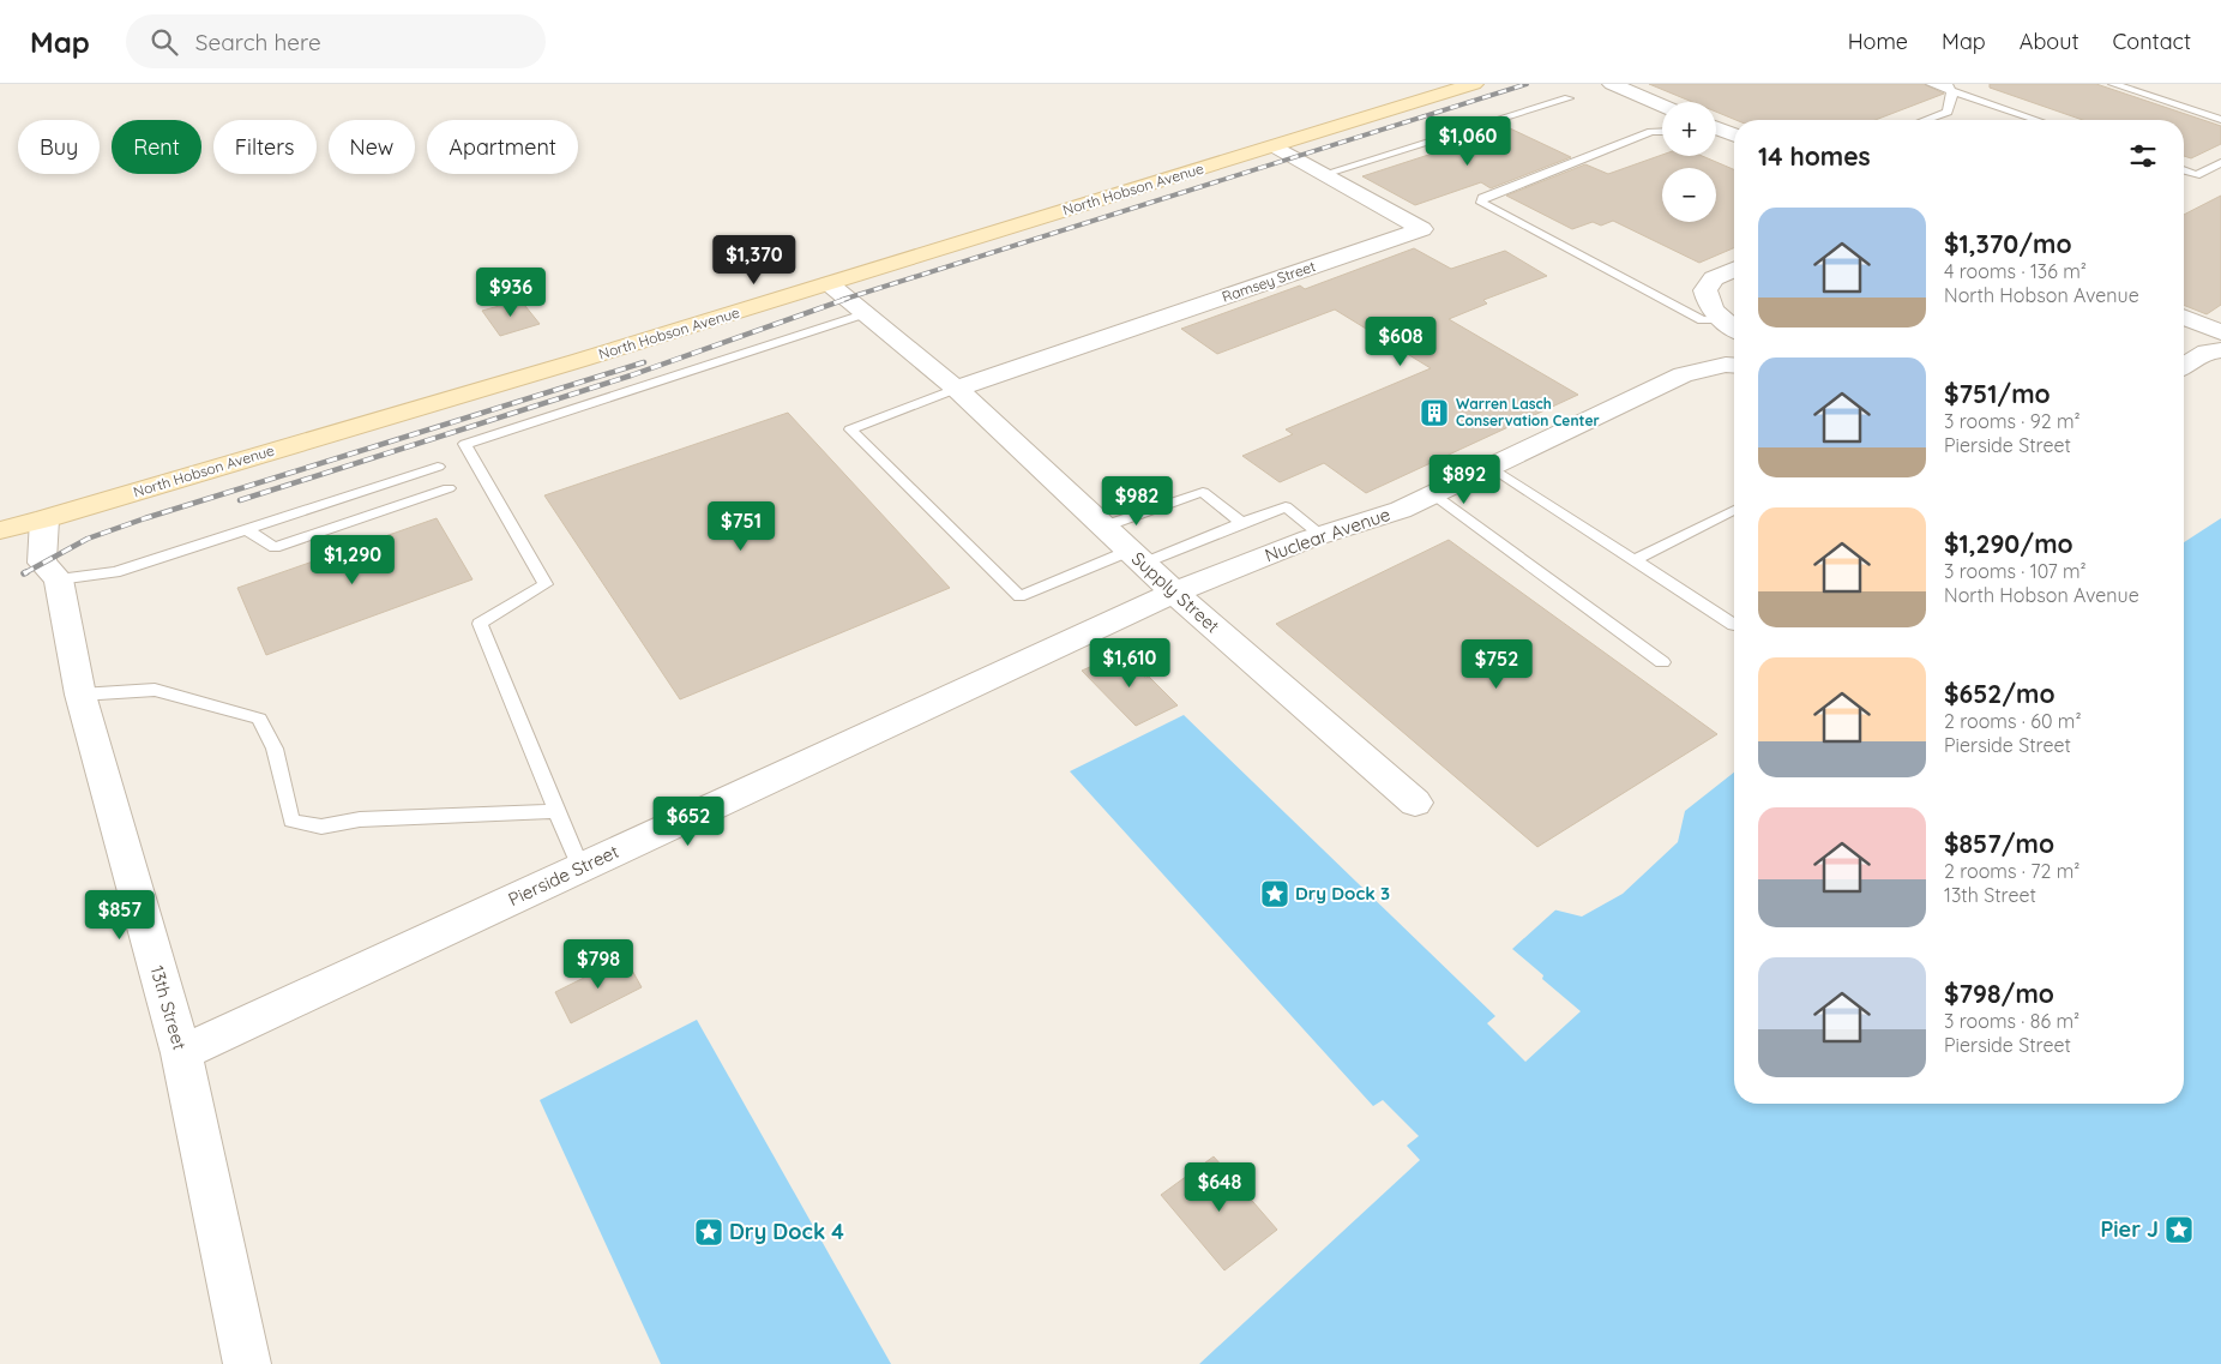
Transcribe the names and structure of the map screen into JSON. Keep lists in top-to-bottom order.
{
  "streets": {
    "street": [
      "North Hobson Avenue",
      "Ramsey Street",
      "Nuclear Avenue",
      "Supply Street",
      "Pierside Street",
      "13th Street"
    ]
  },
  "crossings": [
    ["North Hobson Avenue", "Ramsey Street"],
    ["North Hobson Avenue", "Supply Street"],
    ["North Hobson Avenue", "13th Street"],
    ["Ramsey Street", "Supply Street"],
    ["Nuclear Avenue", "Supply Street"],
    ["Nuclear Avenue", "Pierside Street"],
    ["Supply Street", "Pierside Street"],
    ["Pierside Street", "13th Street"]
  ],
  "places": {
    "building": ["Warren Lasch Conservation Center"],
    "place": ["Dry Dock 3", "Pier J", "Dry Dock 4"]
  },
  "page": {
    "header": "Map",
    "search": "Search here",
    "nav": [
      "Home",
      "Map",
      "About",
      "Contact"
    ],
    "map_buttons": ["+", "−"],
    "price": [
      "$1,060",
      "$1,370",
      "$936",
      "$608",
      "$892",
      "$982",
      "$751",
      "$1,290",
      "$1,610",
      "$752",
      "$652",
      "$857",
      "$798",
      "$648"
    ],
    "chip": [
      "Buy",
      "Rent",
      "Filters",
      "New",
      "Apartment"
    ],
    "heading": "14 homes",
    "list": [
      {
        "name": "$1,370/mo",
        "note": "4 rooms · 136 m² · North Hobson Avenue"
      },
      {
        "name": "$751/mo",
        "note": "3 rooms · 92 m² · Pierside Street"
      },
      {
        "name": "$1,290/mo",
        "note": "3 rooms · 107 m² · North Hobson Avenue"
      },
      {
        "name": "$652/mo",
        "note": "2 rooms · 60 m² · Pierside Street"
      },
      {
        "name": "$857/mo",
        "note": "2 rooms · 72 m² · 13th Street"
      },
      {
        "name": "$798/mo",
        "note": "3 rooms · 86 m² · Pierside Street"
      }
    ]
  }
}
